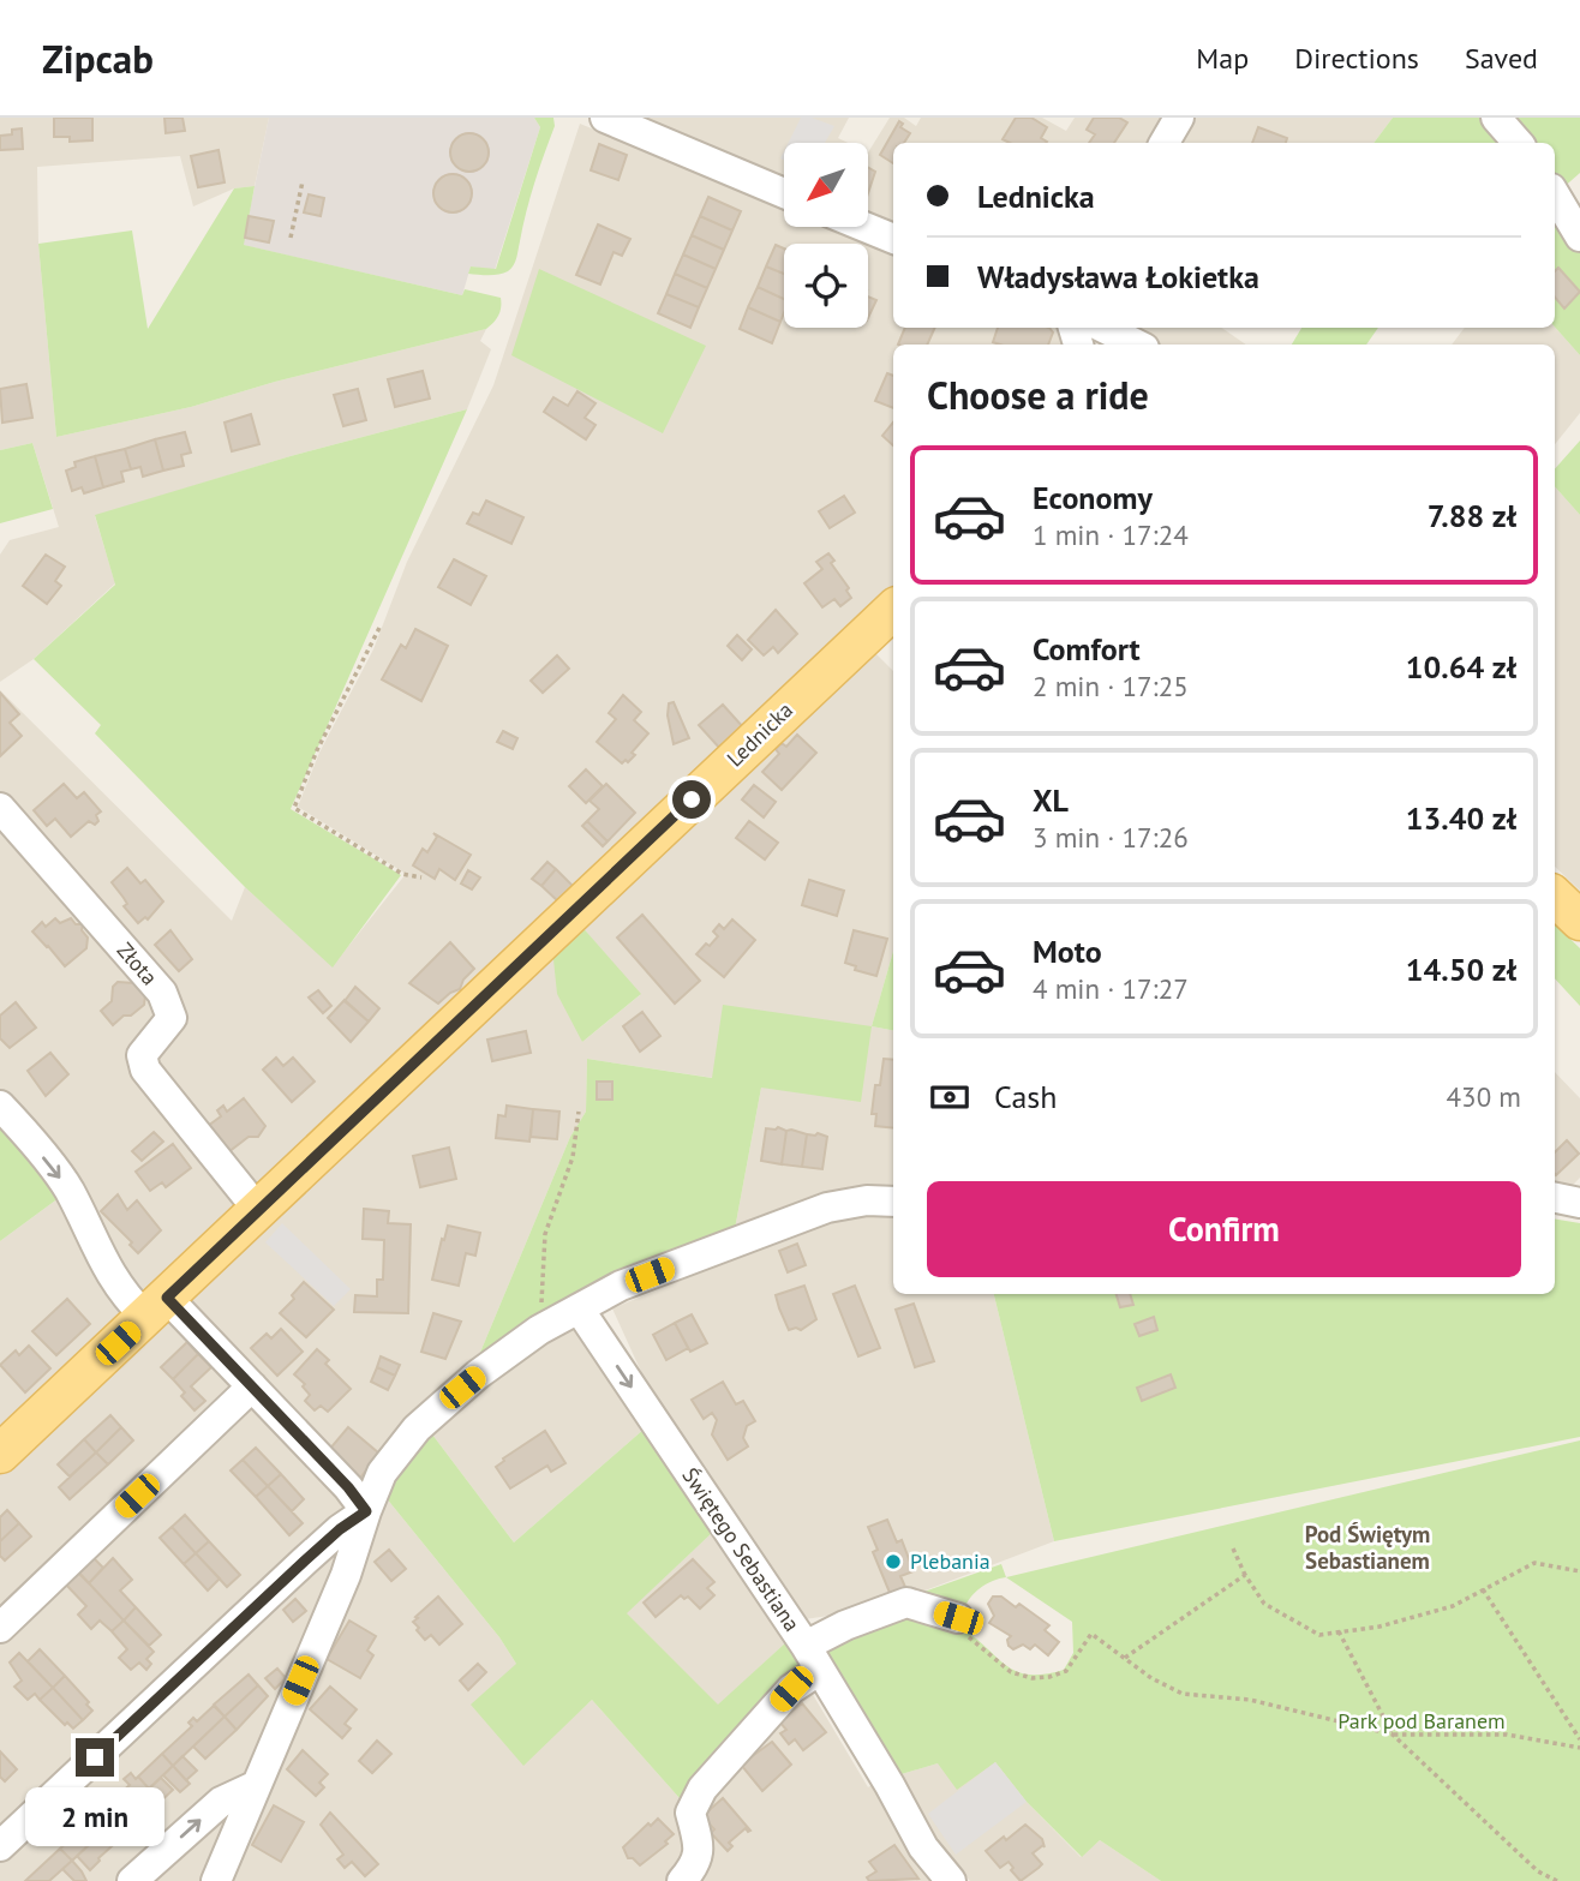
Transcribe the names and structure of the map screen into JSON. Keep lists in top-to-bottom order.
{
  "streets": {
    "main road": ["Lednicka"],
    "street": ["Złota", "Świętego Sebastiana"]
  },
  "crossings": [
    ["Lednicka", "Złota"]
  ],
  "one_way": ["Świętego Sebastiana"],
  "districts": ["Pod Świętym Sebastianem"],
  "parks": ["Park pod Baranem"],
  "places": ["Plebania"],
  "north": "bottom left",
  "page": {
    "header": "Zipcab",
    "nav": ["Map", "Directions", "Saved"],
    "banner": ["Lednicka", "Władysława Łokietka"],
    "heading": "Choose a ride",
    "list": [
      {
        "name": "Economy",
        "note": "1 min · 17:24",
        "value": "7.88 zł"
      },
      {
        "name": "Comfort",
        "note": "2 min · 17:25",
        "value": "10.64 zł"
      },
      {
        "name": "XL",
        "note": "3 min · 17:26",
        "value": "13.40 zł"
      },
      {
        "name": "Moto",
        "note": "4 min · 17:27",
        "value": "14.50 zł"
      }
    ],
    "pay": ["Cash", "430 m"],
    "buttons": "Confirm",
    "bubble": "2 min"
  }
}
